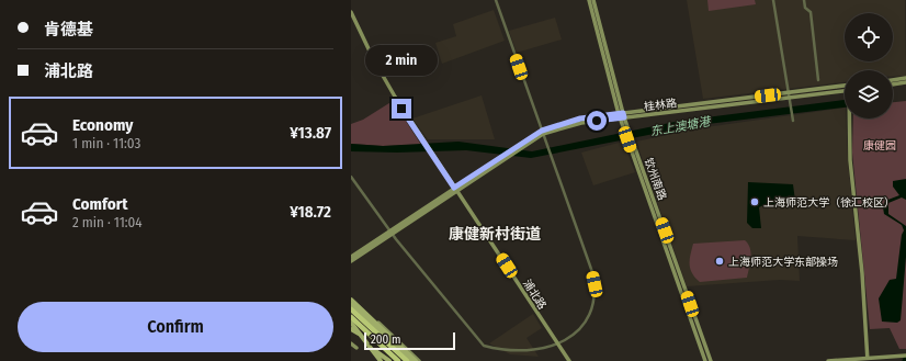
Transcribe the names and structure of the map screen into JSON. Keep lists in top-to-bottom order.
{
  "streets": {
    "street": ["桂林路", "钦州南路", "浦北路"]
  },
  "crossings": [
    ["桂林路", "钦州南路"],
    ["桂林路", "浦北路"]
  ],
  "districts": ["康健新村街道"],
  "water": ["东上澳塘港"],
  "parks": ["康健园"],
  "places": ["上海师范大学（徐汇校区）", "上海师范大学东部操场"],
  "scale_bar": "200 m",
  "page": {
    "banner": ["肯德基", "浦北路"],
    "bubble": "2 min",
    "list": [
      {
        "name": "Economy",
        "note": "1 min · 11:03",
        "value": "¥13.87"
      },
      {
        "name": "Comfort",
        "note": "2 min · 11:04",
        "value": "¥18.72"
      }
    ],
    "buttons": "Confirm",
    "scale": "200 m"
  }
}
